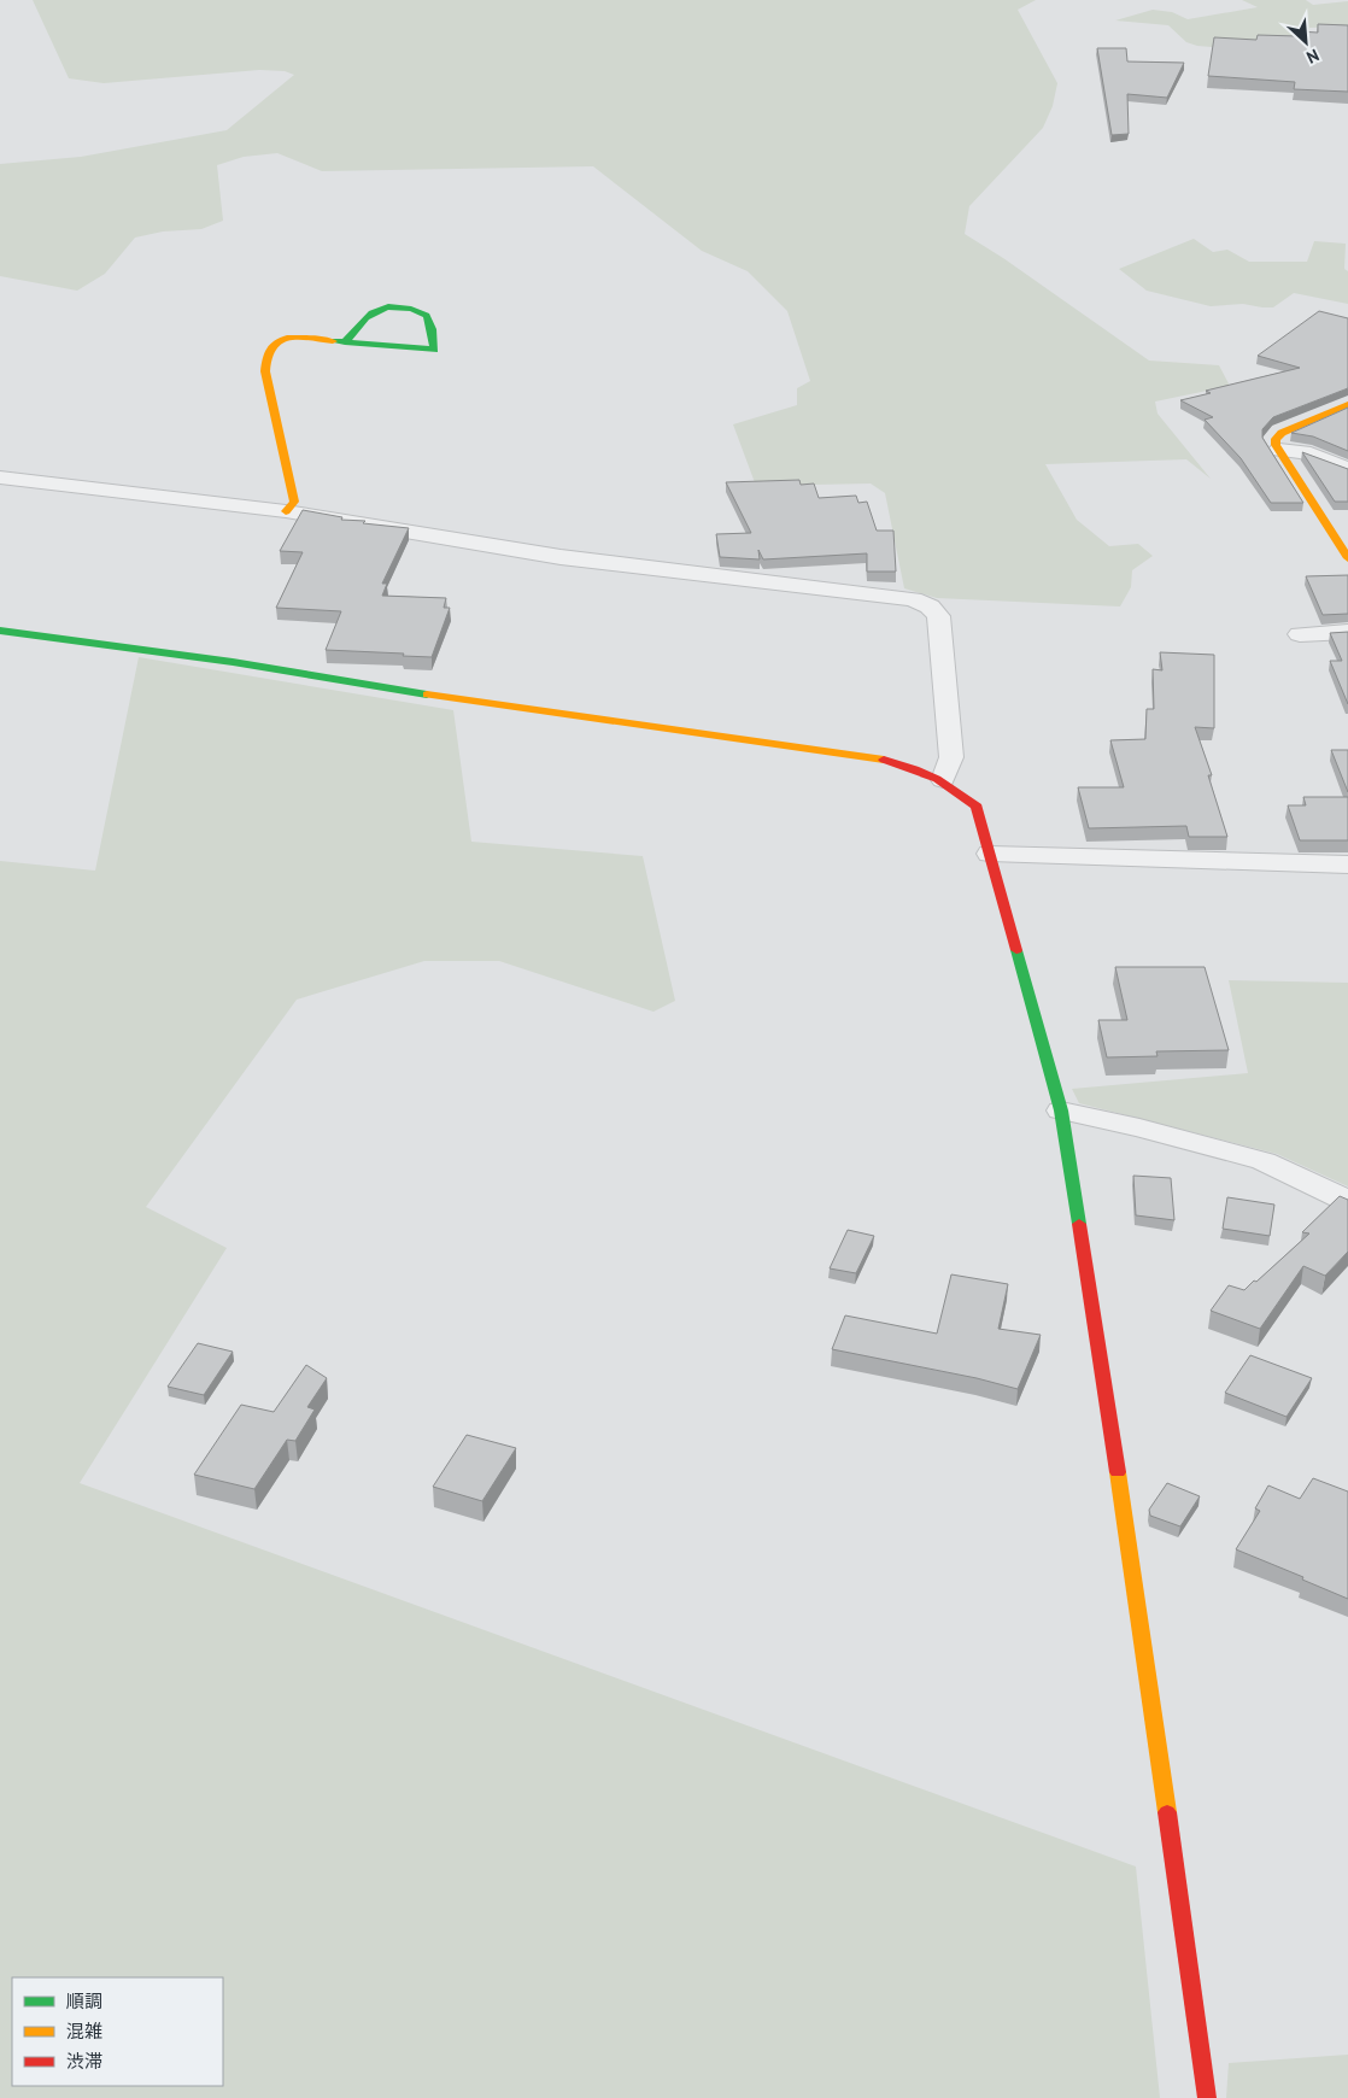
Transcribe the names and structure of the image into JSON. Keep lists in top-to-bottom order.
{
  "legend": ["順調", "混雑", "渋滞"],
  "north": "bottom right"
}
